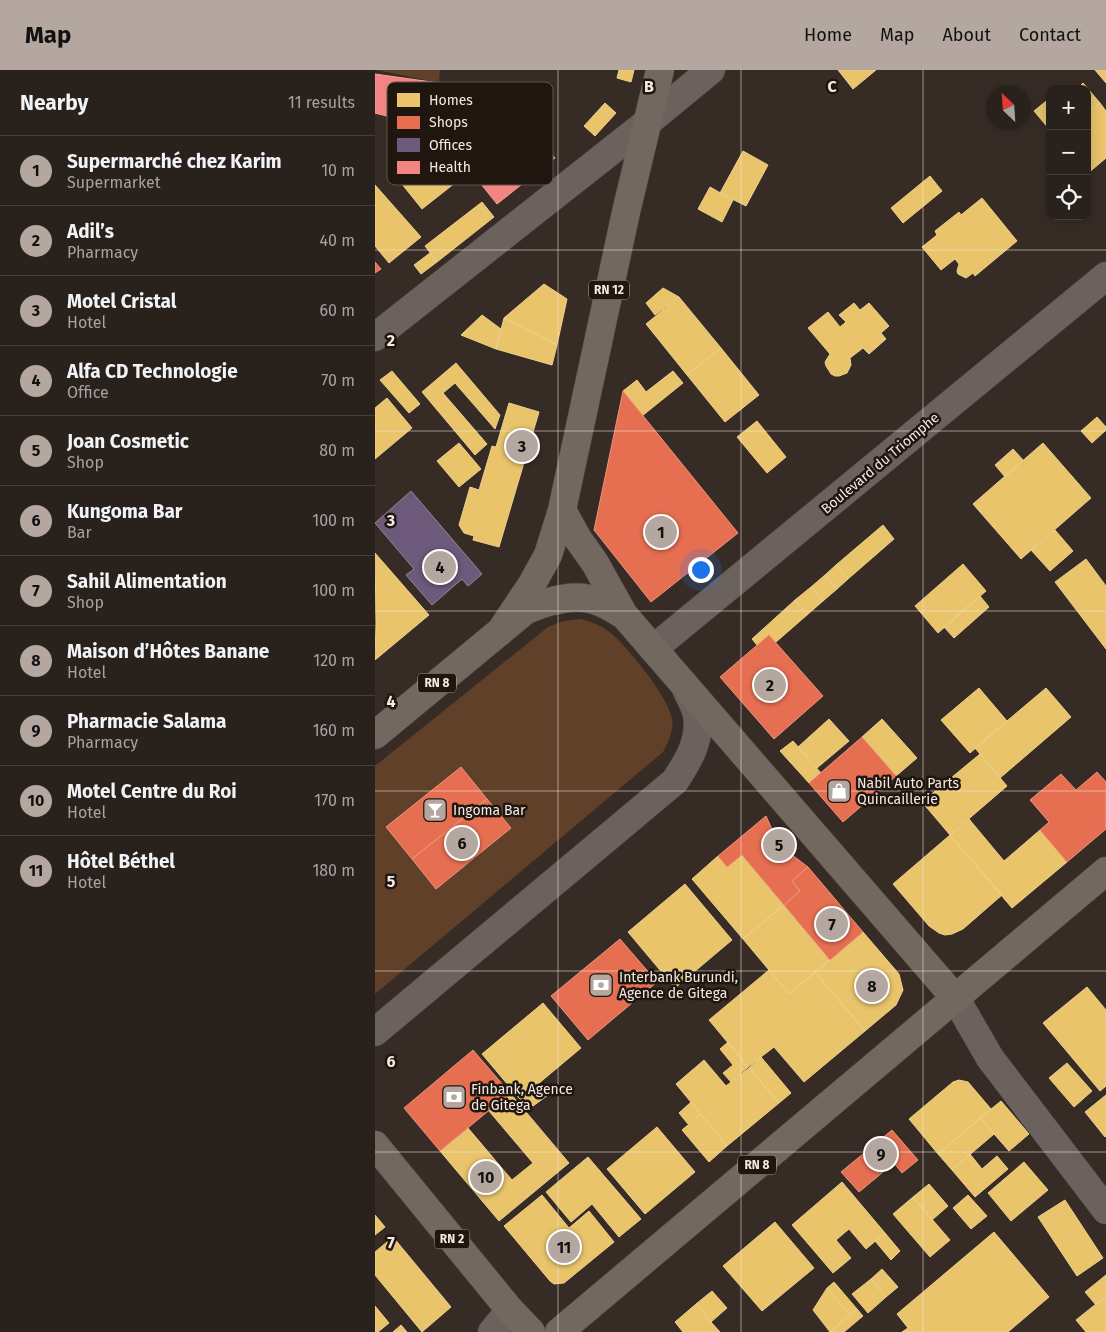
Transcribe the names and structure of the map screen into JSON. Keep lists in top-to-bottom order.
{
  "streets": {
    "main road": ["RN 12", "RN 8", "RN 2"],
    "street": ["Boulevard du Triomphe"]
  },
  "crossings": [
    ["RN 12", "RN 8"],
    ["Boulevard du Triomphe", "RN 8"]
  ],
  "places": {
    "shop": ["Nabil Auto Parts Quincaillerie"],
    "bar": ["Ingoma Bar"],
    "bank": ["Interbank Burundi, Agence de Gitega", "Finbank, Agence de Gitega"]
  },
  "legend": [
    "Homes",
    "Shops",
    "Offices",
    "Health"
  ],
  "north": "top left",
  "page": {
    "header": "Map",
    "nav": [
      "Home",
      "Map",
      "About",
      "Contact"
    ],
    "heading": ["Nearby", "11 results"],
    "map_buttons": ["+", "−"],
    "list": [
      {
        "mark": "1",
        "name": "Supermarché chez Karim",
        "note": "Supermarket",
        "value": "10 m"
      },
      {
        "mark": "2",
        "name": "Adil’s",
        "note": "Pharmacy",
        "value": "40 m"
      },
      {
        "mark": "3",
        "name": "Motel Cristal",
        "note": "Hotel",
        "value": "60 m"
      },
      {
        "mark": "4",
        "name": "Alfa CD Technologie",
        "note": "Office",
        "value": "70 m"
      },
      {
        "mark": "5",
        "name": "Joan Cosmetic",
        "note": "Shop",
        "value": "80 m"
      },
      {
        "mark": "6",
        "name": "Kungoma Bar",
        "note": "Bar",
        "value": "100 m"
      },
      {
        "mark": "7",
        "name": "Sahil Alimentation",
        "note": "Shop",
        "value": "100 m"
      },
      {
        "mark": "8",
        "name": "Maison d’Hôtes Banane",
        "note": "Hotel",
        "value": "120 m"
      },
      {
        "mark": "9",
        "name": "Pharmacie Salama",
        "note": "Pharmacy",
        "value": "160 m"
      },
      {
        "mark": "10",
        "name": "Motel Centre du Roi",
        "note": "Hotel",
        "value": "170 m"
      },
      {
        "mark": "11",
        "name": "Hôtel Béthel",
        "note": "Hotel",
        "value": "180 m"
      }
    ],
    "pins": [
      "3",
      "1",
      "4",
      "2",
      "6",
      "5",
      "7",
      "8",
      "9",
      "10",
      "11"
    ]
  },
  "grid": {
    "columns": ["B", "C"],
    "rows": [
      "2",
      "3",
      "4",
      "5",
      "6",
      "7"
    ]
  }
}
